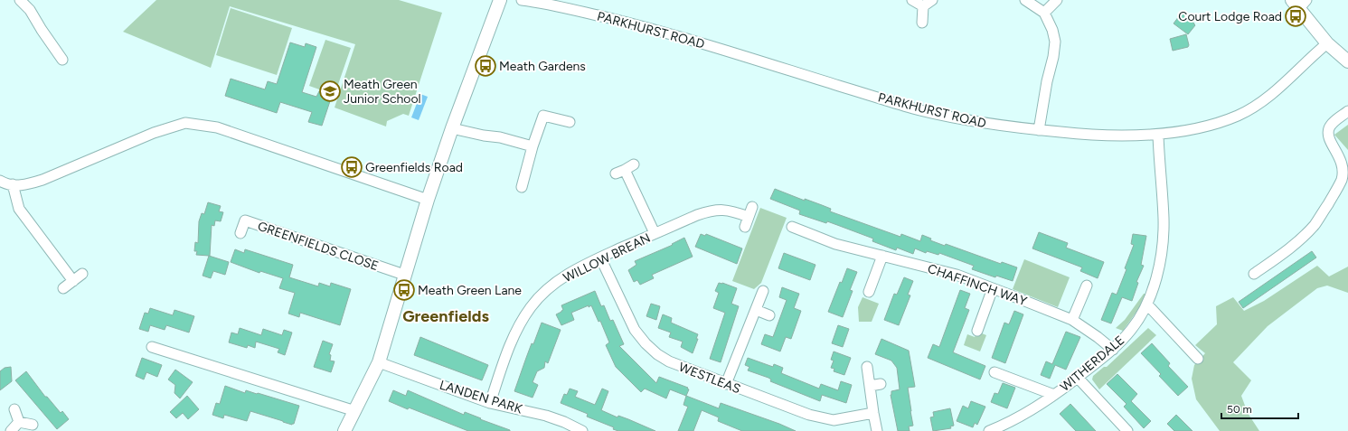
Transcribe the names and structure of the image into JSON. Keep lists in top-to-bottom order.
{
  "streets": {
    "street": [
      "PARKHURST ROAD",
      "GREENFIELDS CLOSE",
      "WILLOW BREAN",
      "CHAFFINCH WAY",
      "WITHERDALE",
      "WESTLEAS",
      "LANDEN PARK"
    ]
  },
  "crossings": [
    ["PARKHURST ROAD", "WITHERDALE"],
    ["WILLOW BREAN", "WESTLEAS"],
    ["WILLOW BREAN", "LANDEN PARK"],
    ["CHAFFINCH WAY", "WITHERDALE"]
  ],
  "districts": ["Greenfields"],
  "places": {
    "bus stop": [
      "Court Lodge Road",
      "Meath Gardens",
      "Greenfields Road",
      "Meath Green Lane"
    ],
    "school or university": ["Meath Green Junior School"]
  },
  "scale_bar": "50 m"
}
